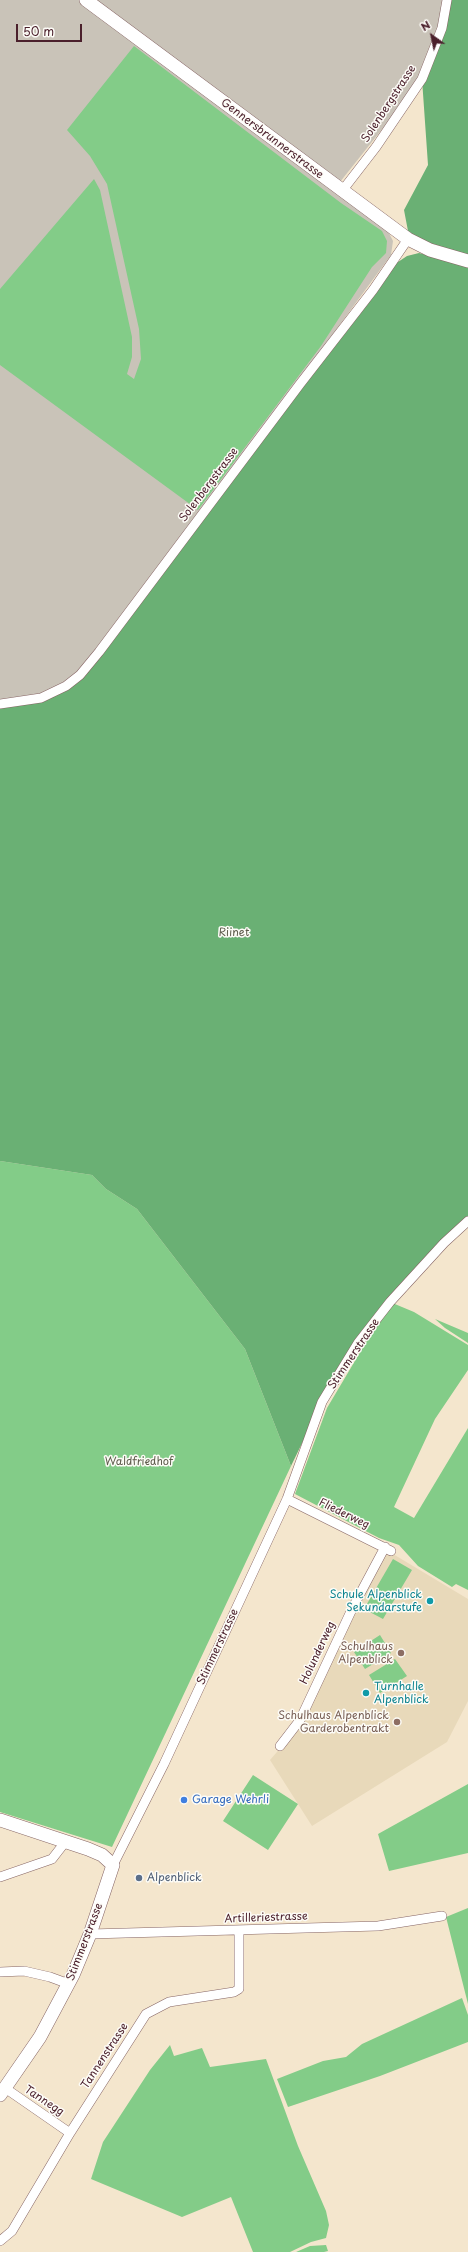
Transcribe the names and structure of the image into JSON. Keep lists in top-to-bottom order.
{
  "streets": {
    "street": [
      "Solenbergstrasse",
      "Gennersbrunnerstrasse",
      "Stimmerstrasse",
      "Fliederweg",
      "Holunderweg",
      "Artilleriestrasse",
      "Tannenstrasse",
      "Tannegg"
    ]
  },
  "crossings": [
    ["Solenbergstrasse", "Gennersbrunnerstrasse"],
    ["Stimmerstrasse", "Fliederweg"],
    ["Stimmerstrasse", "Artilleriestrasse"],
    ["Stimmerstrasse", "Tannegg"],
    ["Fliederweg", "Holunderweg"],
    ["Artilleriestrasse", "Tannenstrasse"],
    ["Tannenstrasse", "Tannegg"]
  ],
  "parks": ["Riinet", "Waldfriedhof"],
  "places": [
    "Schule Alpenblick Sekundarstufe",
    "Schulhaus Alpenblick",
    "Turnhalle Alpenblick",
    "Schulhaus Alpenblick Garderobentrakt",
    "Garage Wehrli",
    "Alpenblick"
  ],
  "scale_bar": "50 m",
  "north": "top left"
}
